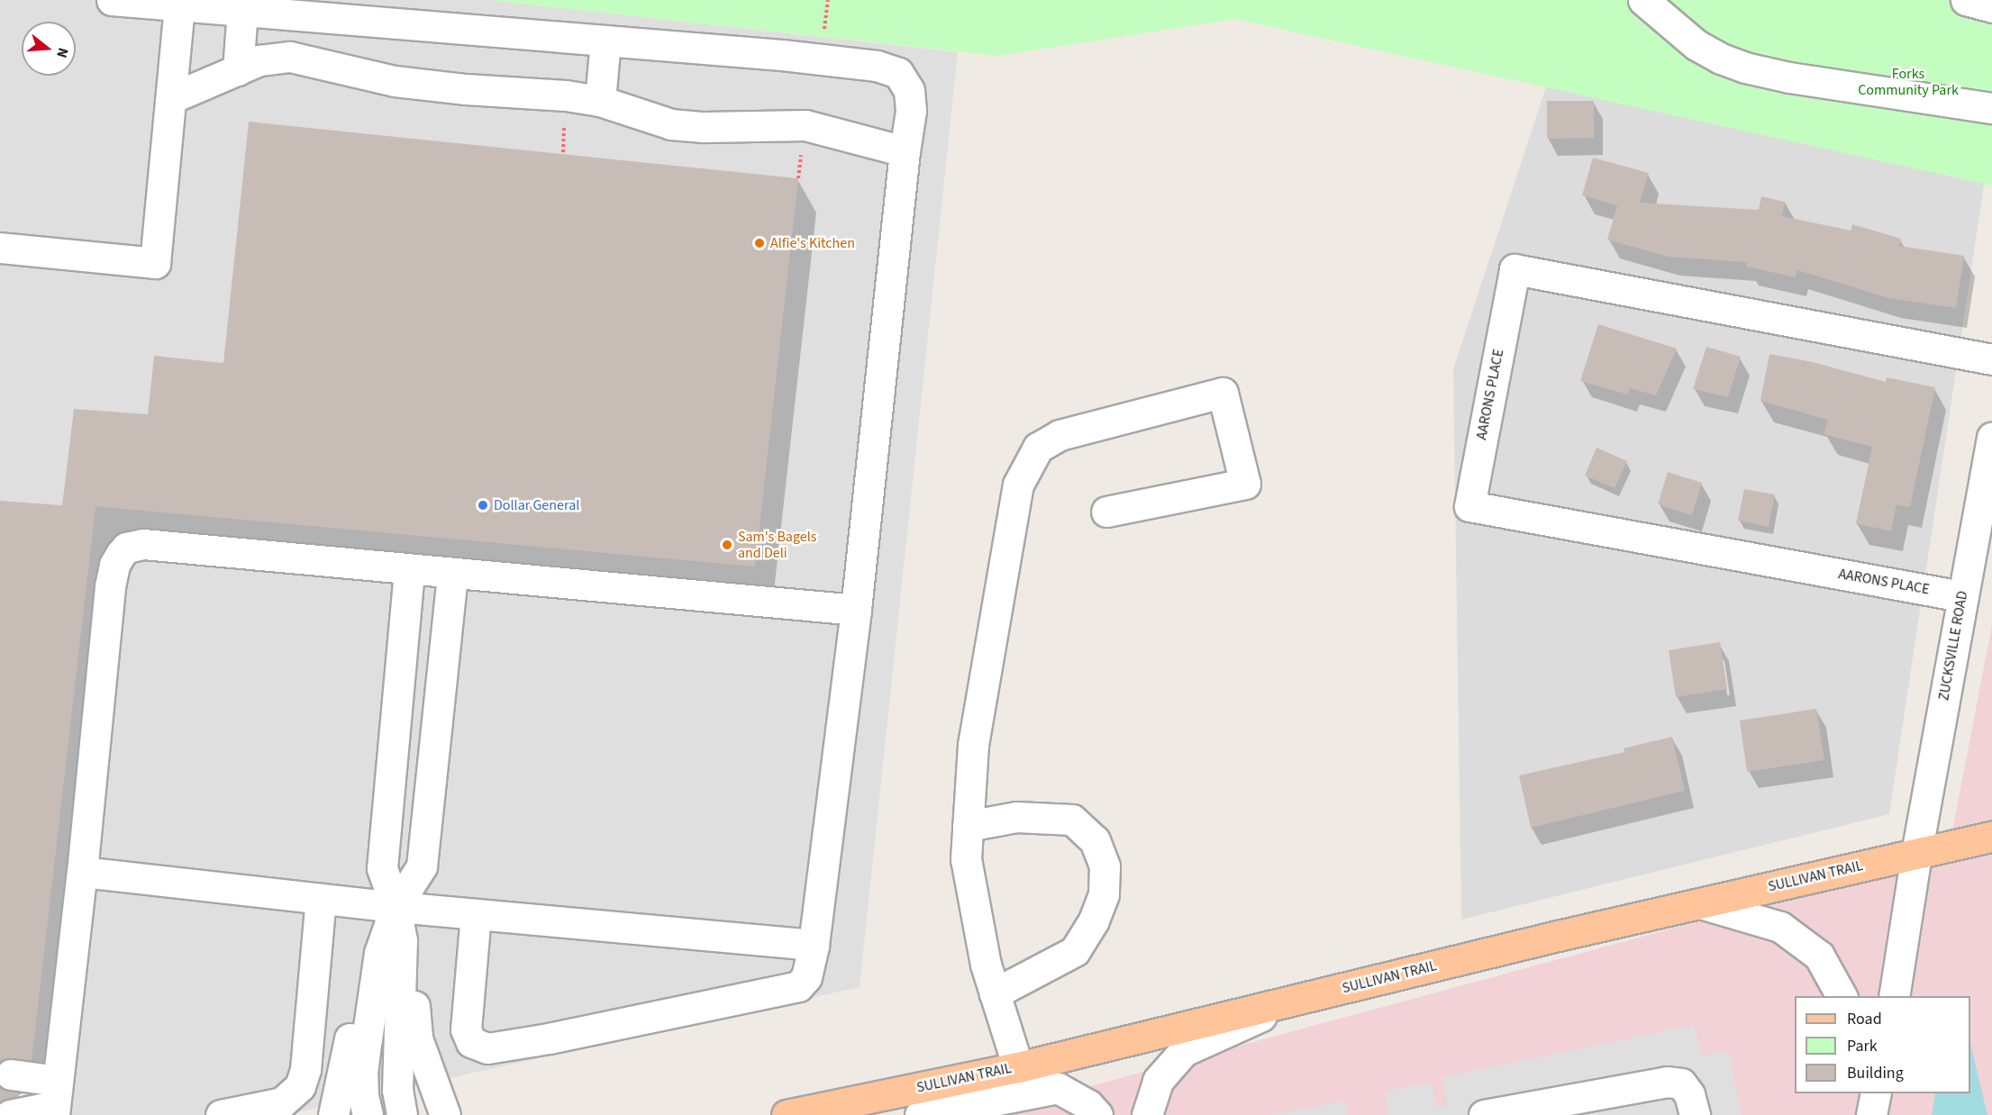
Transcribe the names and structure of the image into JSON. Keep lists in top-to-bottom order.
{
  "streets": {
    "main road": ["SULLIVAN TRAIL"],
    "street": ["AARONS PLACE", "ZUCKSVILLE ROAD"]
  },
  "crossings": [
    ["AARONS PLACE", "ZUCKSVILLE ROAD"],
    ["ZUCKSVILLE ROAD", "SULLIVAN TRAIL"]
  ],
  "parks": ["Forks Community Park"],
  "places": ["Alfie's Kitchen", "Dollar General", "Sam's Bagels and Deli"],
  "legend": ["Road", "Park", "Building"],
  "north": "right"
}
